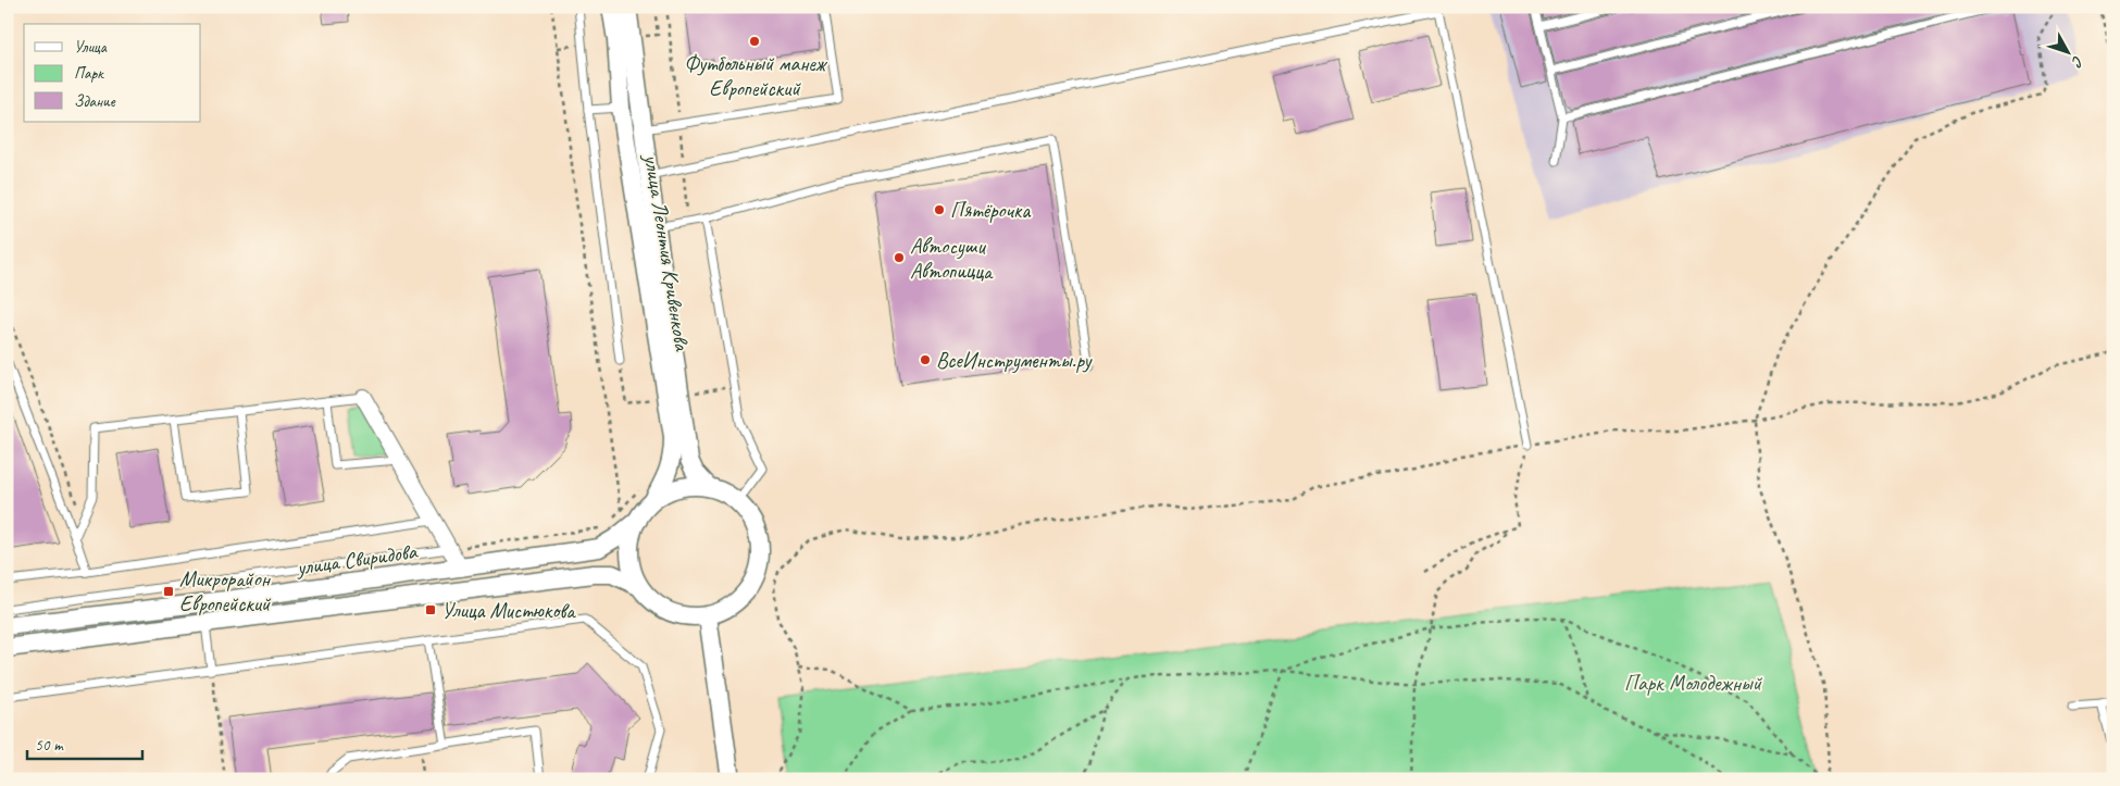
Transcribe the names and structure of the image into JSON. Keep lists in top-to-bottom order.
{
  "streets": {
    "street": ["улица Леонтия Кривенкова", "улица Свиридова"]
  },
  "crossings": [
    ["улица Леонтия Кривенкова", "улица Свиридова"]
  ],
  "parks": ["Парк Молодежный"],
  "places": {
    "other": [
      "Футбольный манеж Европейский",
      "Пятёрочка",
      "Автосуши Автопицца",
      "ВсеИнструменты.ру"
    ],
    "transit": ["Микрорайон Европейский", "Улица Мистюкова"]
  },
  "legend": ["Улица", "Парк", "Здание"],
  "scale_bar": "50 m",
  "north": "bottom right"
}
